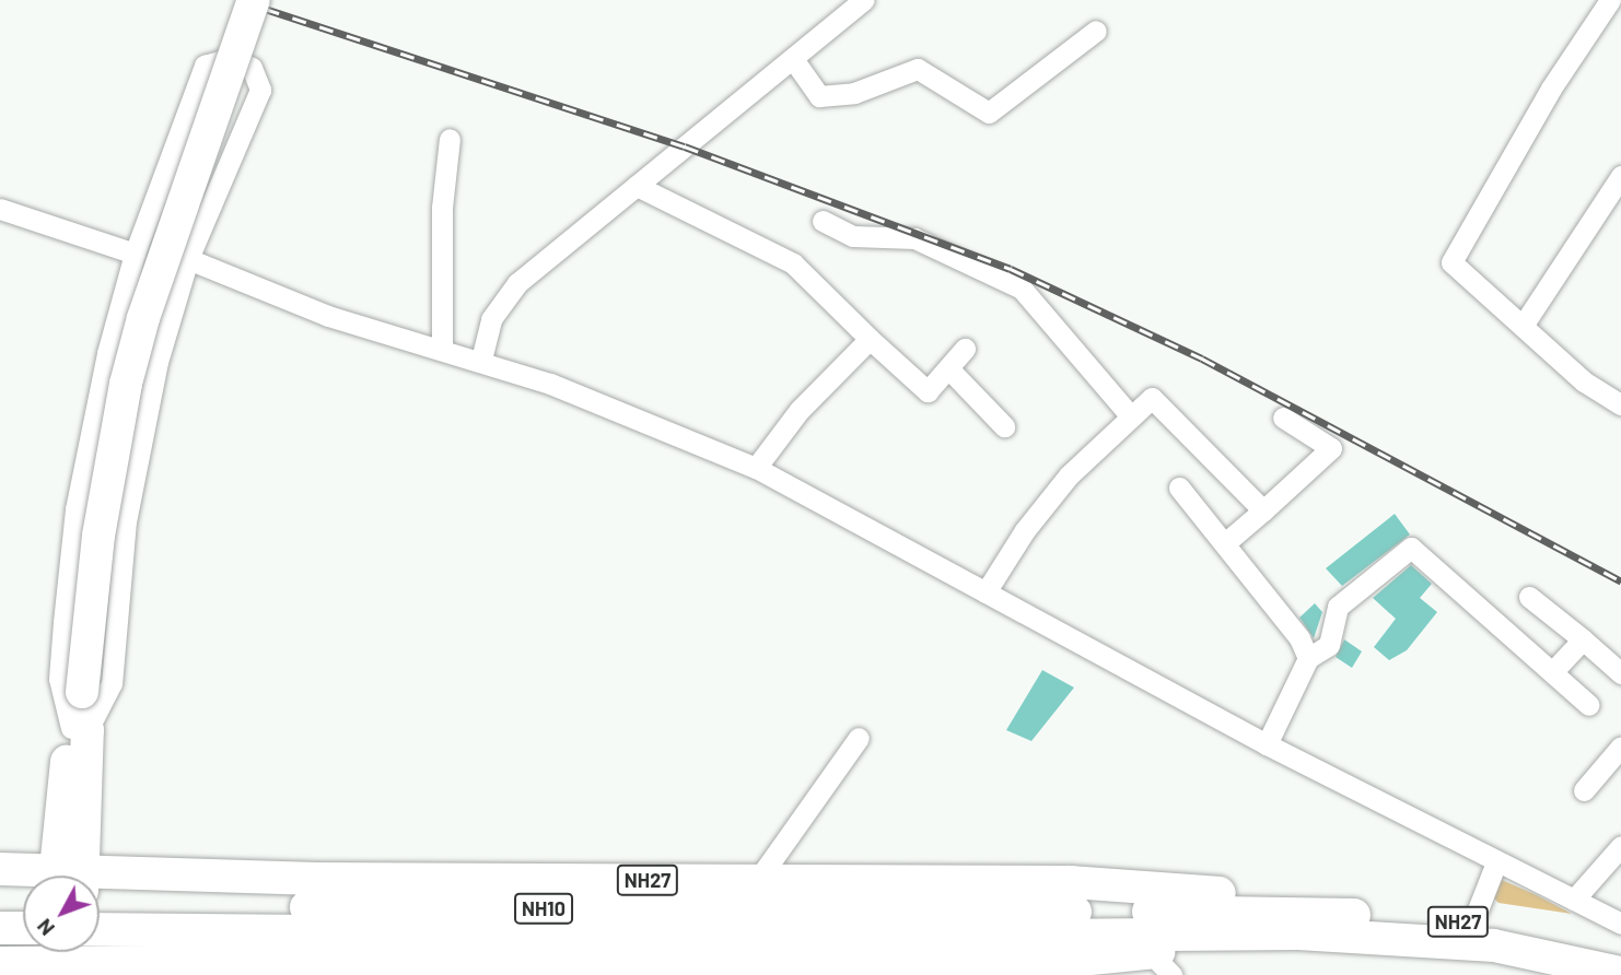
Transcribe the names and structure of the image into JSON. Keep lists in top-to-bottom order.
{
  "streets": {
    "highway": ["NH27", "NH10"]
  },
  "crossings": [
    ["NH27", "NH10"]
  ],
  "north": "bottom left"
}
